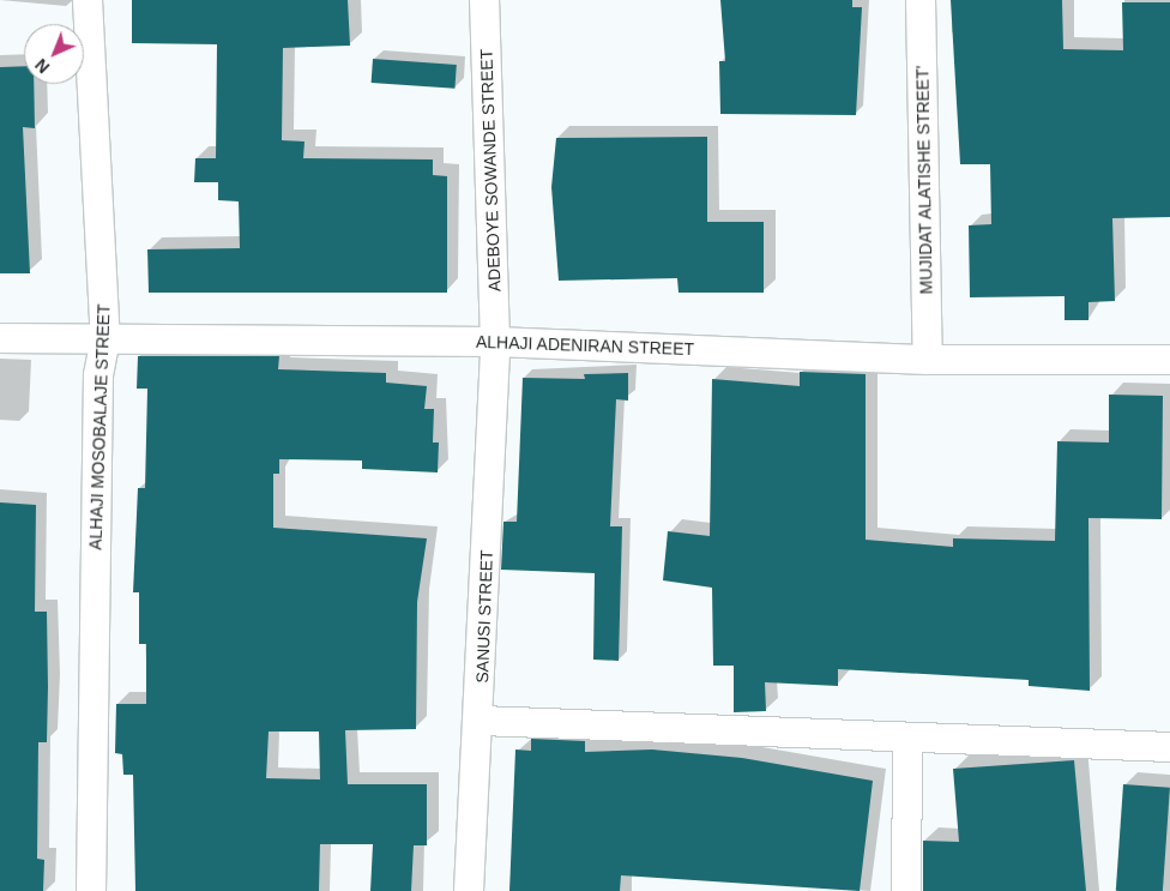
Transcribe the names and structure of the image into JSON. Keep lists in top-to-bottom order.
{
  "streets": {
    "street": [
      "ADEBOYE SOWANDE STREET",
      "MUJIDAT ALATISHE STREET'",
      "ALHAJI ADENIRAN STREET",
      "ALHAJI MOSOBALAJE STREET",
      "SANUSI STREET"
    ]
  },
  "crossings": [
    ["ADEBOYE SOWANDE STREET", "ALHAJI ADENIRAN STREET"],
    ["ADEBOYE SOWANDE STREET", "SANUSI STREET"],
    ["MUJIDAT ALATISHE STREET'", "ALHAJI ADENIRAN STREET"],
    ["ALHAJI ADENIRAN STREET", "ALHAJI MOSOBALAJE STREET"],
    ["ALHAJI ADENIRAN STREET", "SANUSI STREET"]
  ],
  "north": "bottom left"
}
